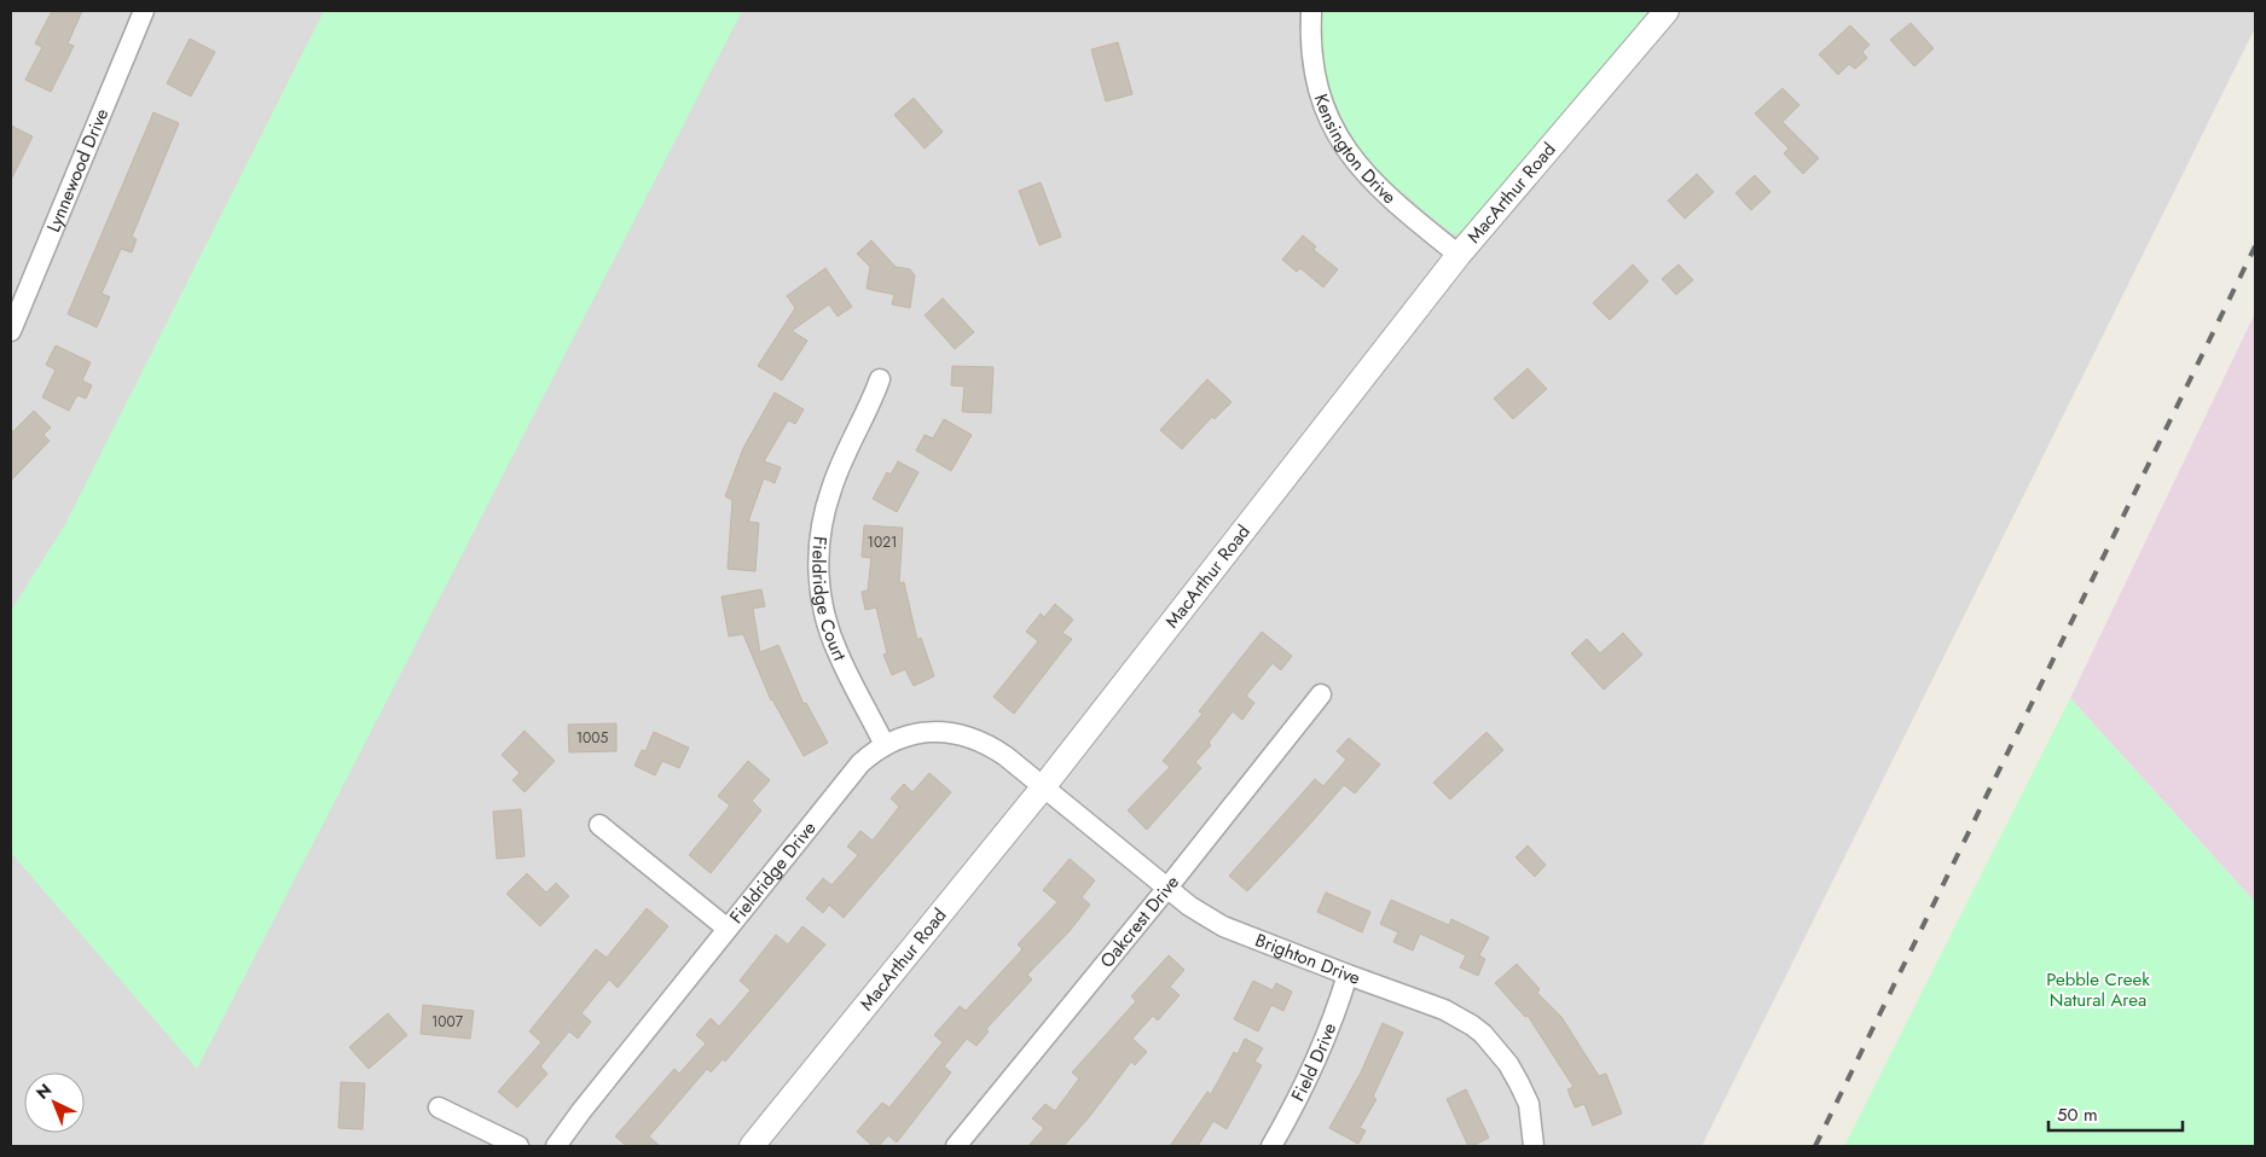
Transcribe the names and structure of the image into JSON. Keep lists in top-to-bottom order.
{
  "streets": {
    "street": [
      "Kensington Drive",
      "Lynnewood Drive",
      "MacArthur Road",
      "Fieldridge Court",
      "Fieldridge Drive",
      "Oakcrest Drive",
      "Brighton Drive",
      "Field Drive"
    ]
  },
  "crossings": [
    ["Kensington Drive", "MacArthur Road"],
    ["MacArthur Road", "Fieldridge Drive"],
    ["MacArthur Road", "Brighton Drive"],
    ["Fieldridge Court", "Fieldridge Drive"],
    ["Fieldridge Drive", "Brighton Drive"],
    ["Oakcrest Drive", "Brighton Drive"],
    ["Brighton Drive", "Field Drive"]
  ],
  "parks": ["Pebble Creek Natural Area"],
  "house_numbers": ["1021", "1005", "1007"],
  "scale_bar": "50 m",
  "north": "top left"
}
